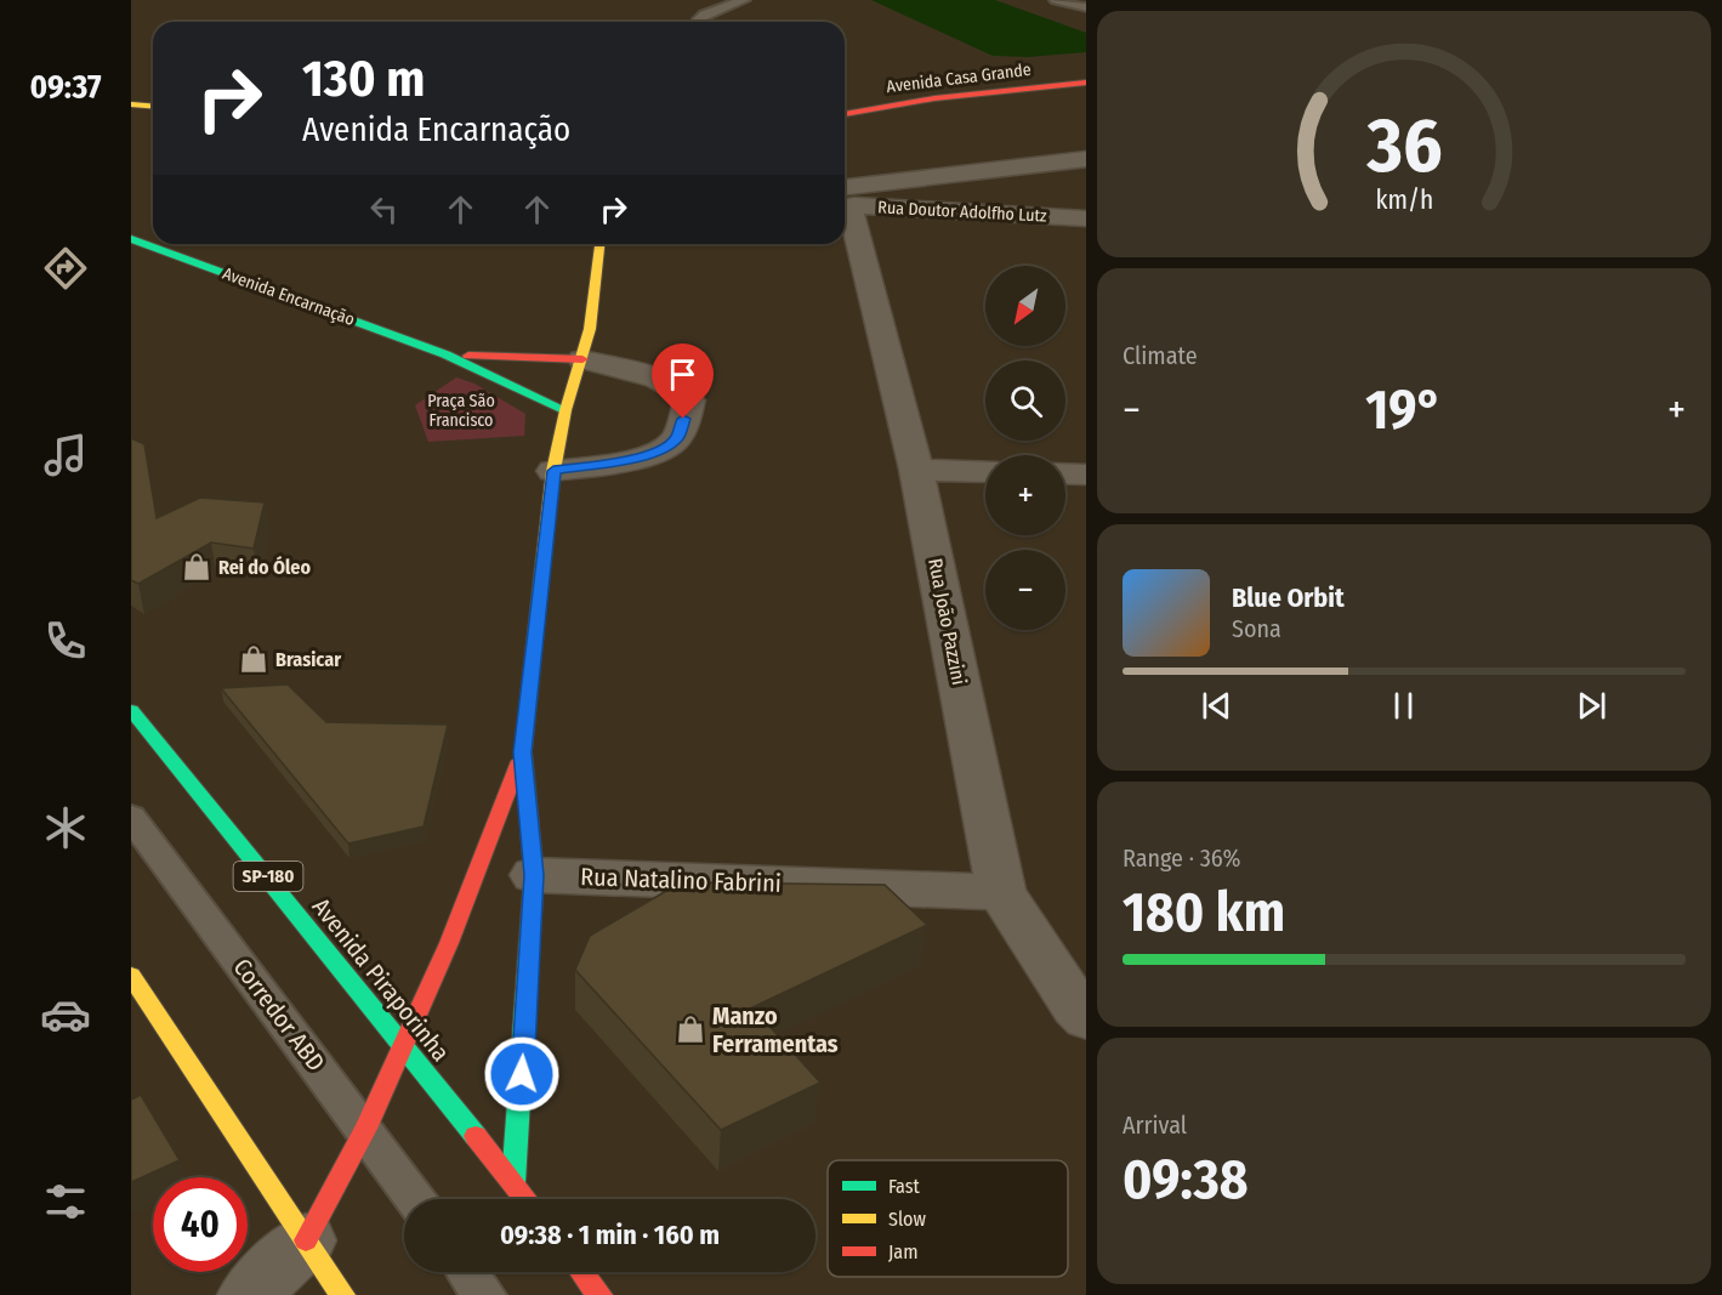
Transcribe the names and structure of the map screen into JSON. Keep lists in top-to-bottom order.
{
  "streets": {
    "street": [
      "Avenida Casa Grande",
      "Rua Doutor Adolfho Lutz",
      "Avenida Encarnação",
      "Rua João Pazzini",
      "SP-180",
      "Rua Natalino Fabrini",
      "Avenida Piraporinha"
    ],
    "lane": ["Corredor ABD"]
  },
  "crossings": [
    ["Rua João Pazzini", "Rua Natalino Fabrini"]
  ],
  "parks": ["Praça São Francisco"],
  "places": {
    "shop": ["Rei do Óleo", "Brasicar", "Manzo Ferramentas"]
  },
  "legend": ["Fast", "Slow", "Jam"],
  "north": "bottom left",
  "page": {
    "tabs": "09:37",
    "turn": ["130 m", "Avenida Encarnação"],
    "map_buttons": ["+", "−"],
    "tile": [
      "Climate",
      ["Range · 36%", "180 km"],
      ["Arrival", "09:38"]
    ],
    "heat": ["−", "19°", "+"],
    "song": ["Blue Orbit", "Sona"],
    "limit": "40",
    "trip": "09:38 · 1 min · 160 m",
    "gauge": ["36", "km/h"]
  }
}
